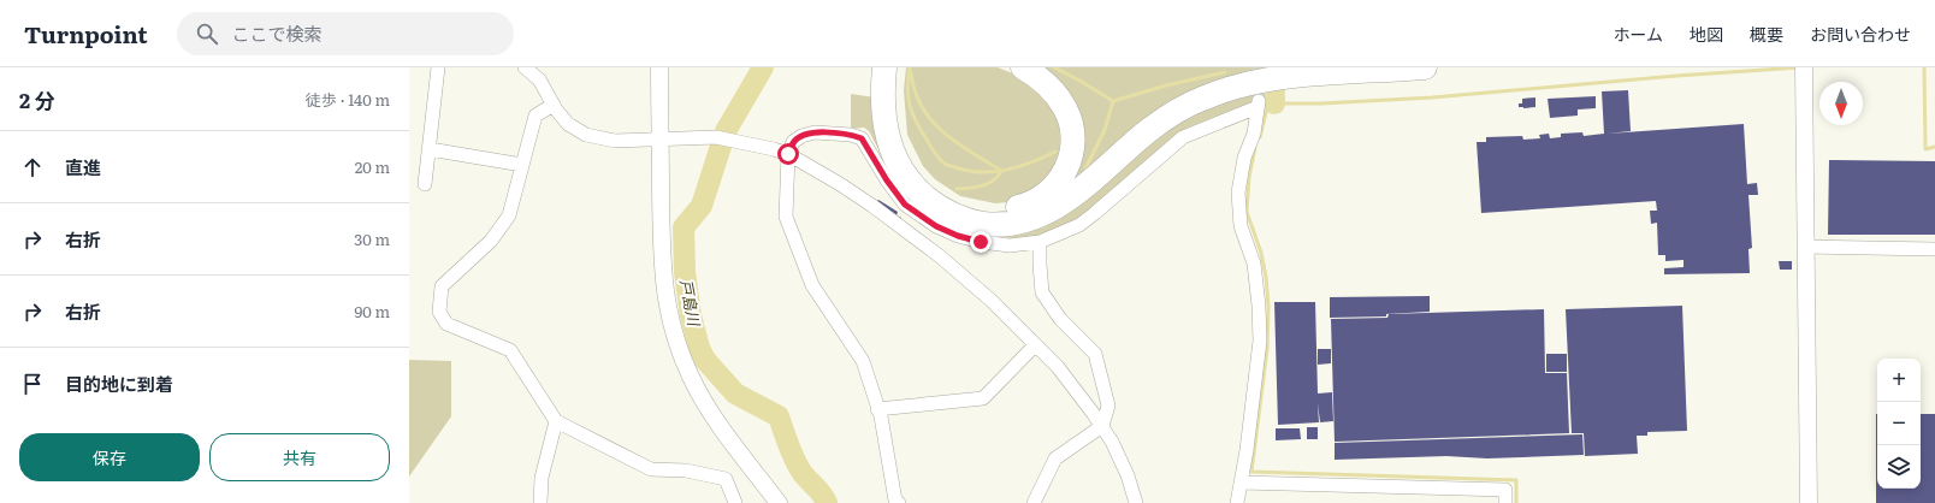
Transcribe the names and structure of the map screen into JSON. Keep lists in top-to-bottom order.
{
  "water": ["戸島川"],
  "north": "bottom",
  "page": {
    "header": "Turnpoint",
    "search": "ここで検索",
    "nav": [
      "ホーム",
      "地図",
      "概要",
      "お問い合わせ"
    ],
    "heading": ["2 分", "徒歩 · 140 m"],
    "list": [
      ["直進", "20 m"],
      ["右折", "30 m"],
      ["右折", "90 m"],
      "目的地に到着"
    ],
    "map_buttons": ["+", "−"],
    "buttons": ["保存", "共有"]
  }
}
